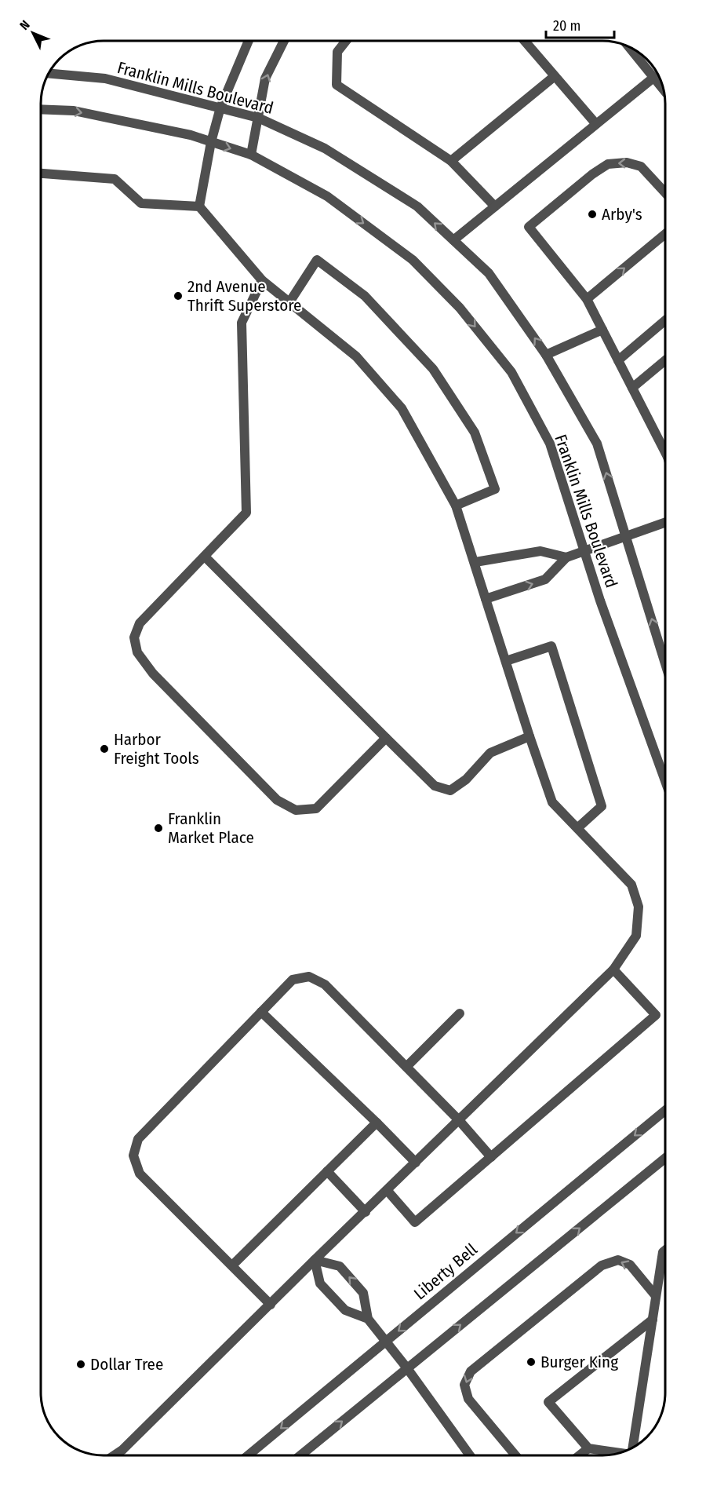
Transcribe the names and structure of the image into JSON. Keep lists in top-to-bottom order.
{
  "streets": {
    "street": ["Franklin Mills Boulevard", "Liberty Bell"]
  },
  "places": [
    "Arby's",
    "2nd Avenue Thrift Superstore",
    "Harbor Freight Tools",
    "Franklin Market Place",
    "Burger King",
    "Dollar Tree"
  ],
  "scale_bar": "20 m",
  "north": "top left"
}
